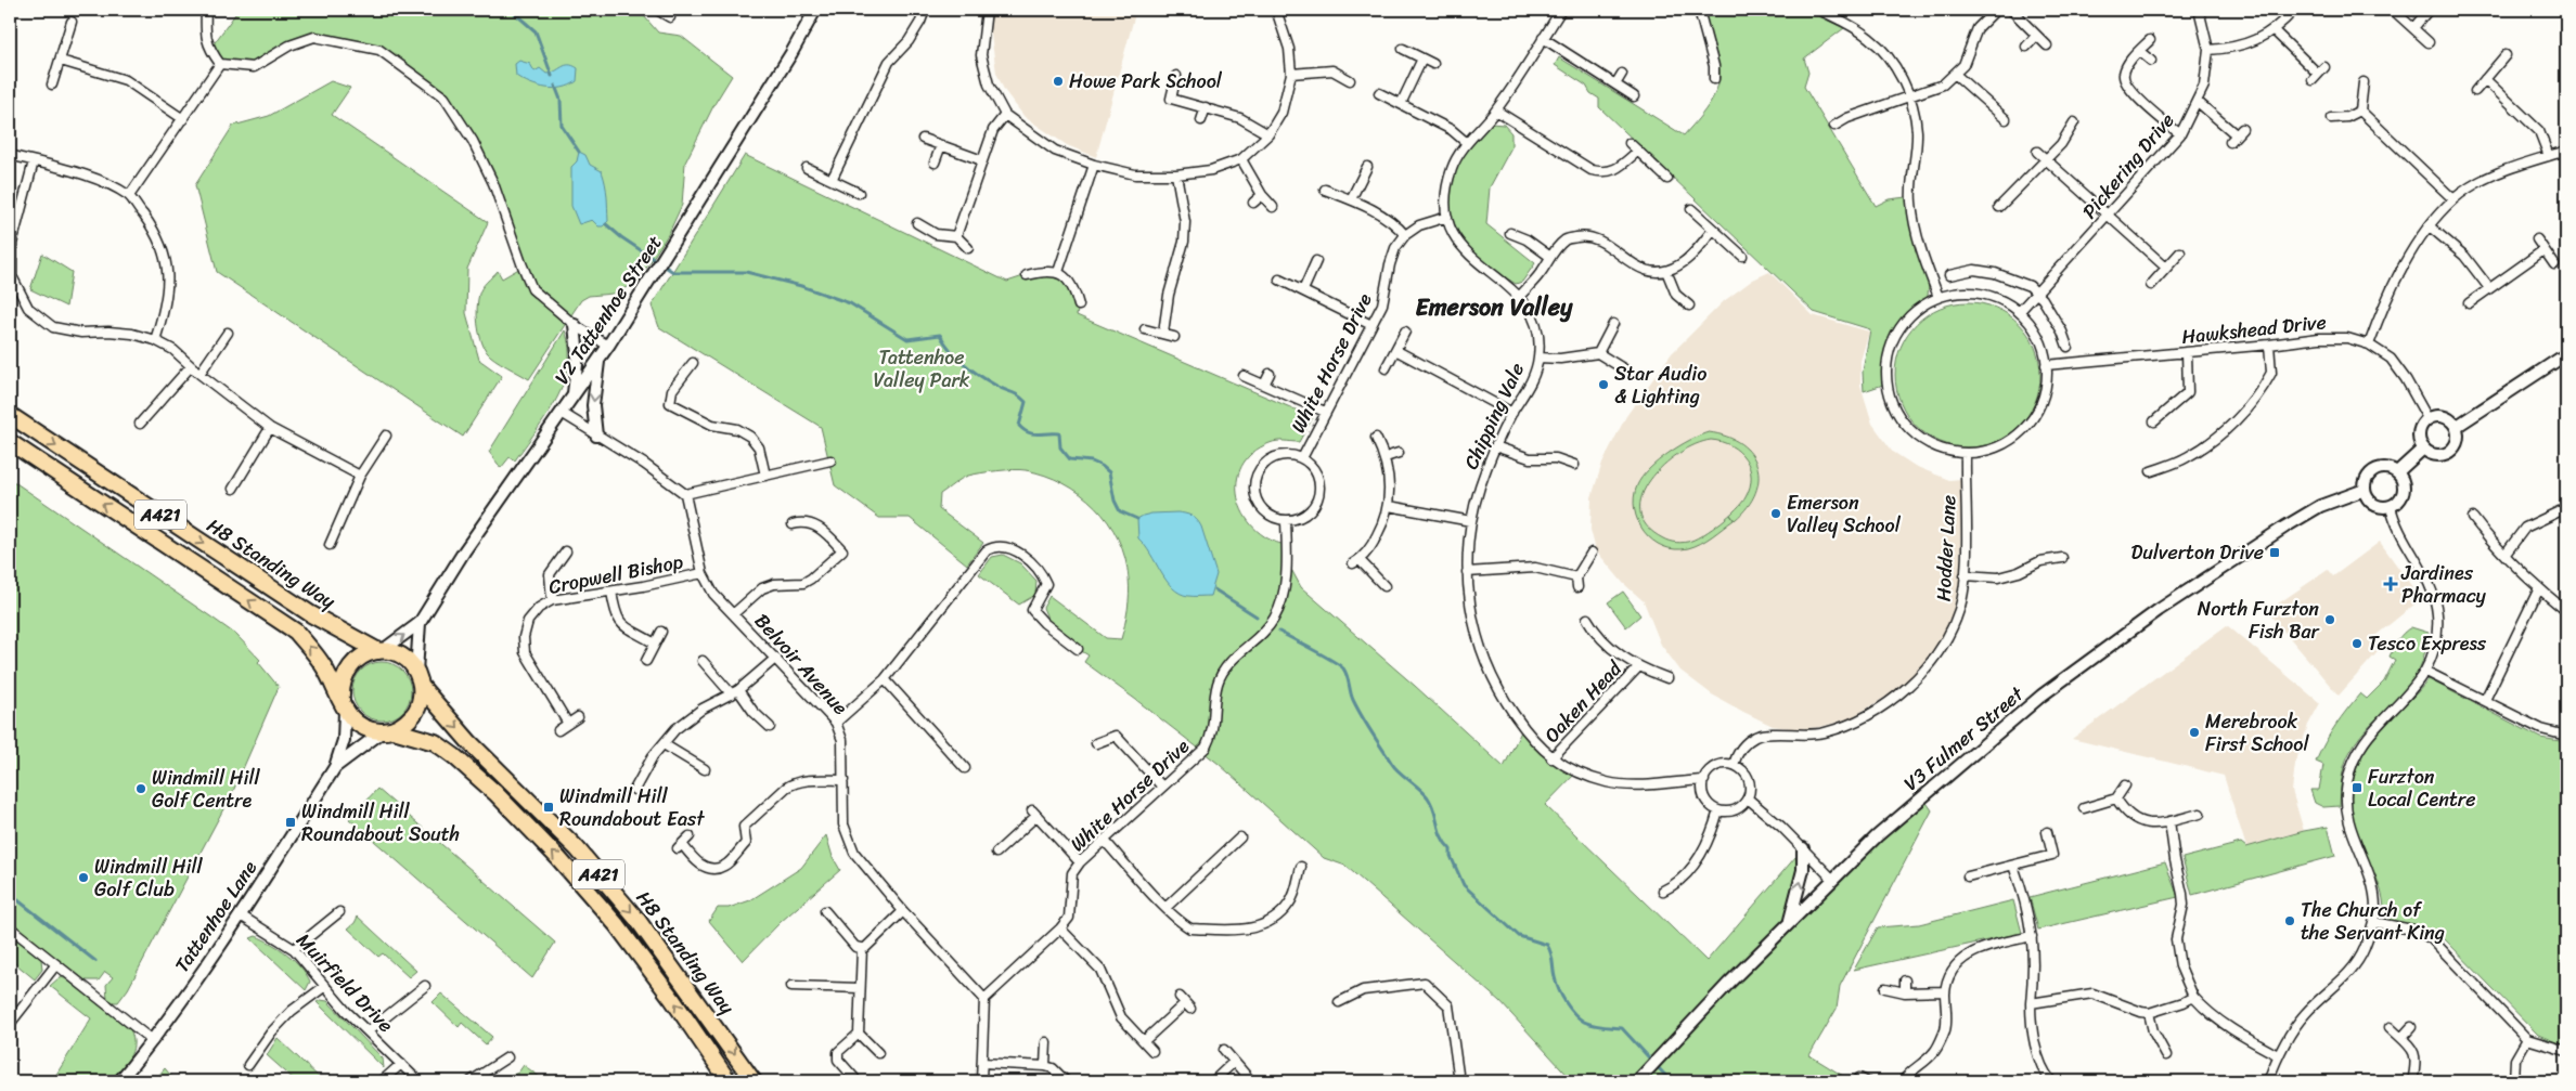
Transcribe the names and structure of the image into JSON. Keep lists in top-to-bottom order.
{
  "streets": {
    "highway": ["A421", "H8 Standing Way"],
    "street": [
      "Pickering Drive",
      "V2 Tattenhoe Street",
      "Hawkshead Drive",
      "White Horse Drive",
      "Chipping Vale",
      "Hodder Lane",
      "Cropwell Bishop",
      "Belvoir Avenue",
      "Oaken Head",
      "V3 Fulmer Street",
      "Tattenhoe Lane",
      "Muirfield Drive"
    ]
  },
  "crossings": [
    ["Pickering Drive", "Hawkshead Drive"],
    ["Pickering Drive", "Hodder Lane"],
    ["V2 Tattenhoe Street", "A421"],
    ["V2 Tattenhoe Street", "H8 Standing Way"],
    ["V2 Tattenhoe Street", "Tattenhoe Lane"],
    ["Hawkshead Drive", "Hodder Lane"],
    ["White Horse Drive", "Belvoir Avenue"],
    ["Chipping Vale", "Hodder Lane"],
    ["Chipping Vale", "Oaken Head"],
    ["A421", "H8 Standing Way"],
    ["A421", "Tattenhoe Lane"],
    ["H8 Standing Way", "Tattenhoe Lane"],
    ["Cropwell Bishop", "Belvoir Avenue"],
    ["Tattenhoe Lane", "Muirfield Drive"]
  ],
  "districts": ["Emerson Valley"],
  "parks": ["Tattenhoe Valley Park"],
  "places": {
    "other": [
      "Howe Park School",
      "Star Audio & Lighting",
      "Emerson Valley School",
      "North Furzton Fish Bar",
      "Tesco Express",
      "Merebrook First School",
      "Windmill Hill Golf Centre",
      "Windmill Hill Golf Club",
      "The Church of the Servant King"
    ],
    "transit": [
      "Dulverton Drive",
      "Furzton Local Centre",
      "Windmill Hill Roundabout East",
      "Windmill Hill Roundabout South"
    ],
    "health": ["Jardines Pharmacy"]
  }
}
